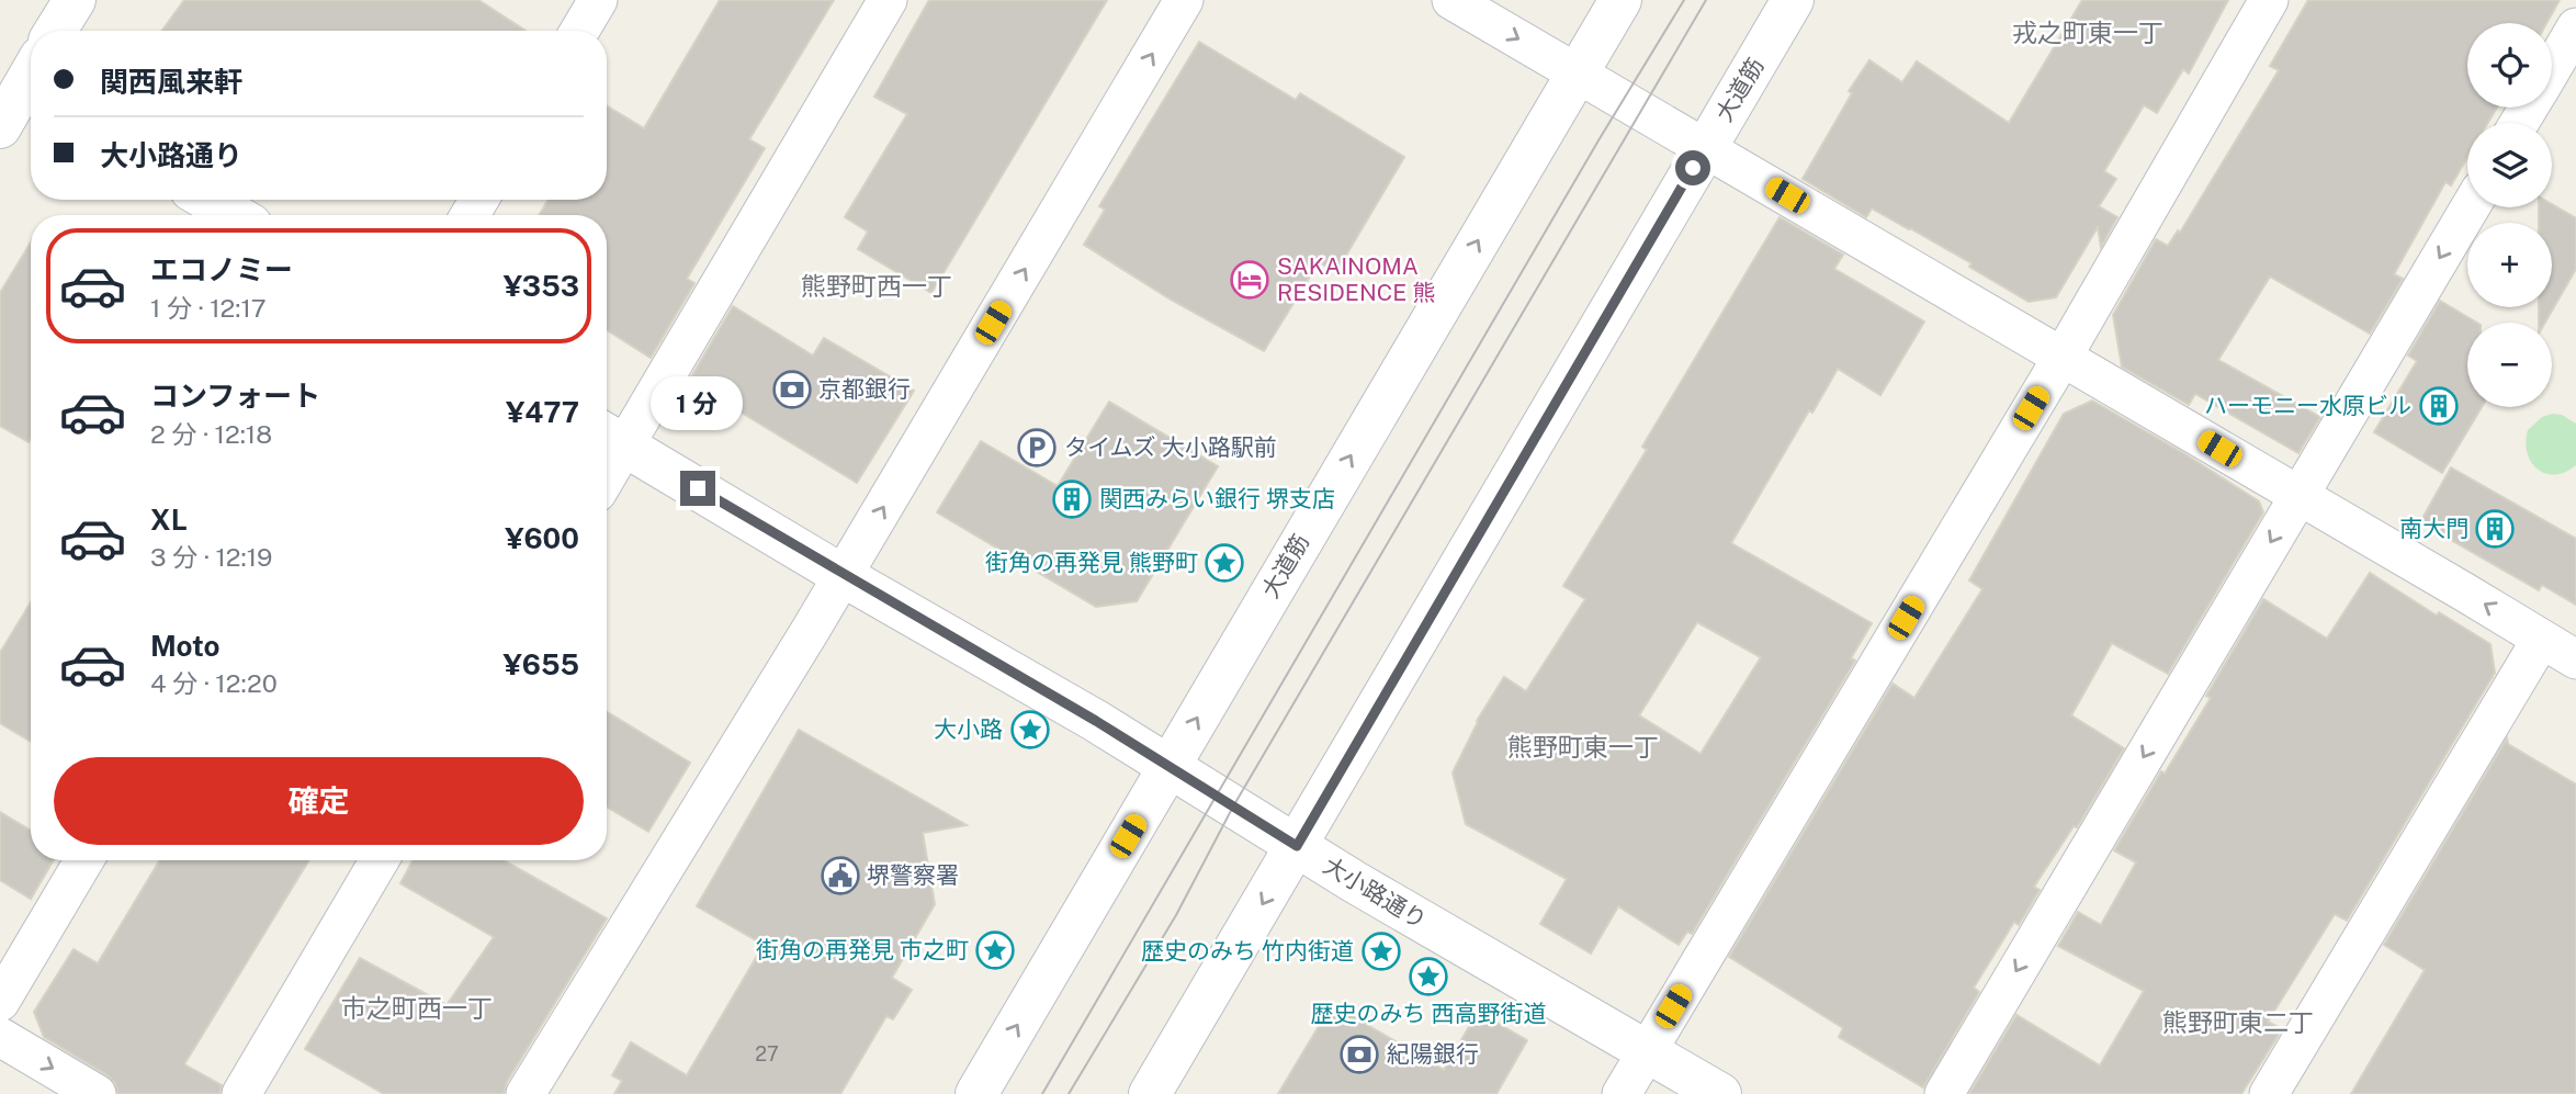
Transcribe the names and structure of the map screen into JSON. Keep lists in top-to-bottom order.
{
  "streets": {
    "street": ["大道筋", "大小路通り"]
  },
  "crossings": [
    ["大道筋", "大小路通り"]
  ],
  "districts": [
    "戎之町東一丁",
    "熊野町西一丁",
    "熊野町東一丁",
    "市之町西一丁",
    "熊野町東二丁"
  ],
  "places": {
    "hotel": ["SAKAINOMA RESIDENCE 熊"],
    "bank": ["京都銀行", "紀陽銀行"],
    "building": ["ハーモニー水原ビル", "関西みらい銀行 堺支店", "南大門"],
    "parking": ["タイムズ 大小路駅前"],
    "place": [
      "街角の再発見 熊野町",
      "大小路",
      "街角の再発見 市之町",
      "歴史のみち 竹内街道",
      "歴史のみち 西高野街道"
    ],
    "public building": ["堺警察署"]
  },
  "house_numbers": ["27"],
  "page": {
    "map_buttons": ["+", "−"],
    "banner": ["関西風来軒", "大小路通り"],
    "list": [
      {
        "name": "エコノミー",
        "note": "1 分 · 12:17",
        "value": "¥353"
      },
      {
        "name": "コンフォート",
        "note": "2 分 · 12:18",
        "value": "¥477"
      },
      {
        "name": "XL",
        "note": "3 分 · 12:19",
        "value": "¥600"
      },
      {
        "name": "Moto",
        "note": "4 分 · 12:20",
        "value": "¥655"
      }
    ],
    "bubble": "1 分",
    "buttons": "確定"
  }
}
